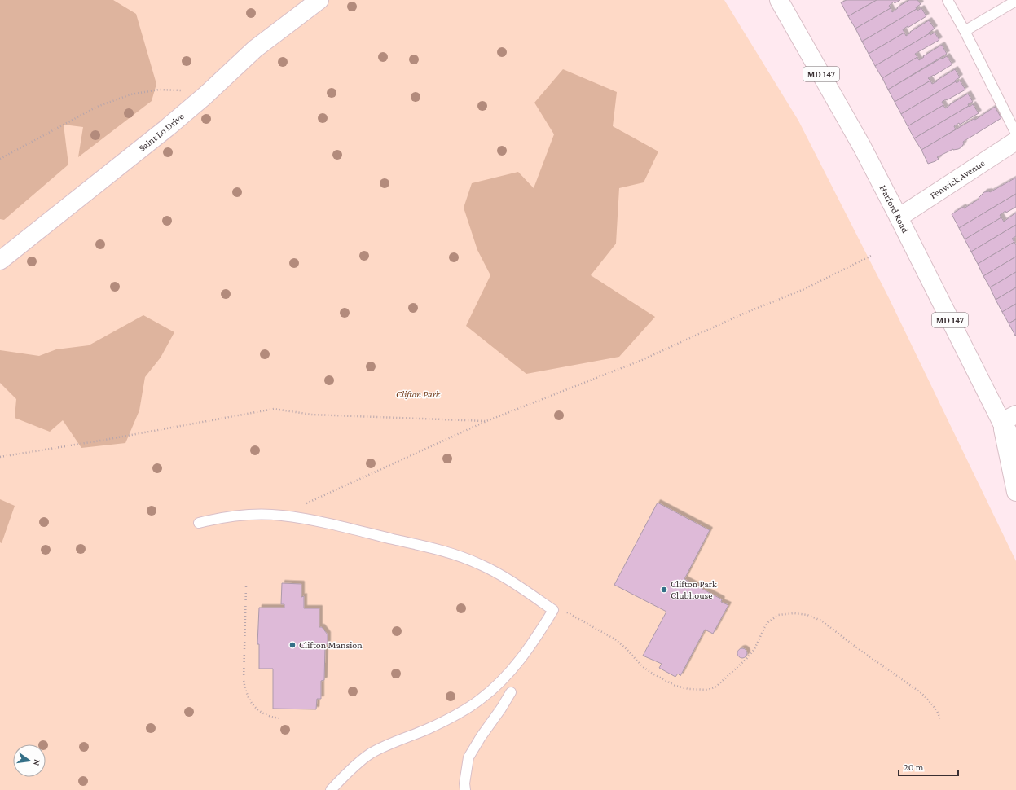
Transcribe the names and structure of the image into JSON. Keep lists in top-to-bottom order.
{
  "streets": {
    "main road": [
      "MD 147",
      "Saint Lo Drive",
      "Fenwick Avenue",
      "Harford Road"
    ]
  },
  "crossings": [
    ["Fenwick Avenue", "Harford Road"]
  ],
  "parks": ["Clifton Park"],
  "places": ["Clifton Park Clubhouse", "Clifton Mansion"],
  "scale_bar": "20 m",
  "north": "right"
}
